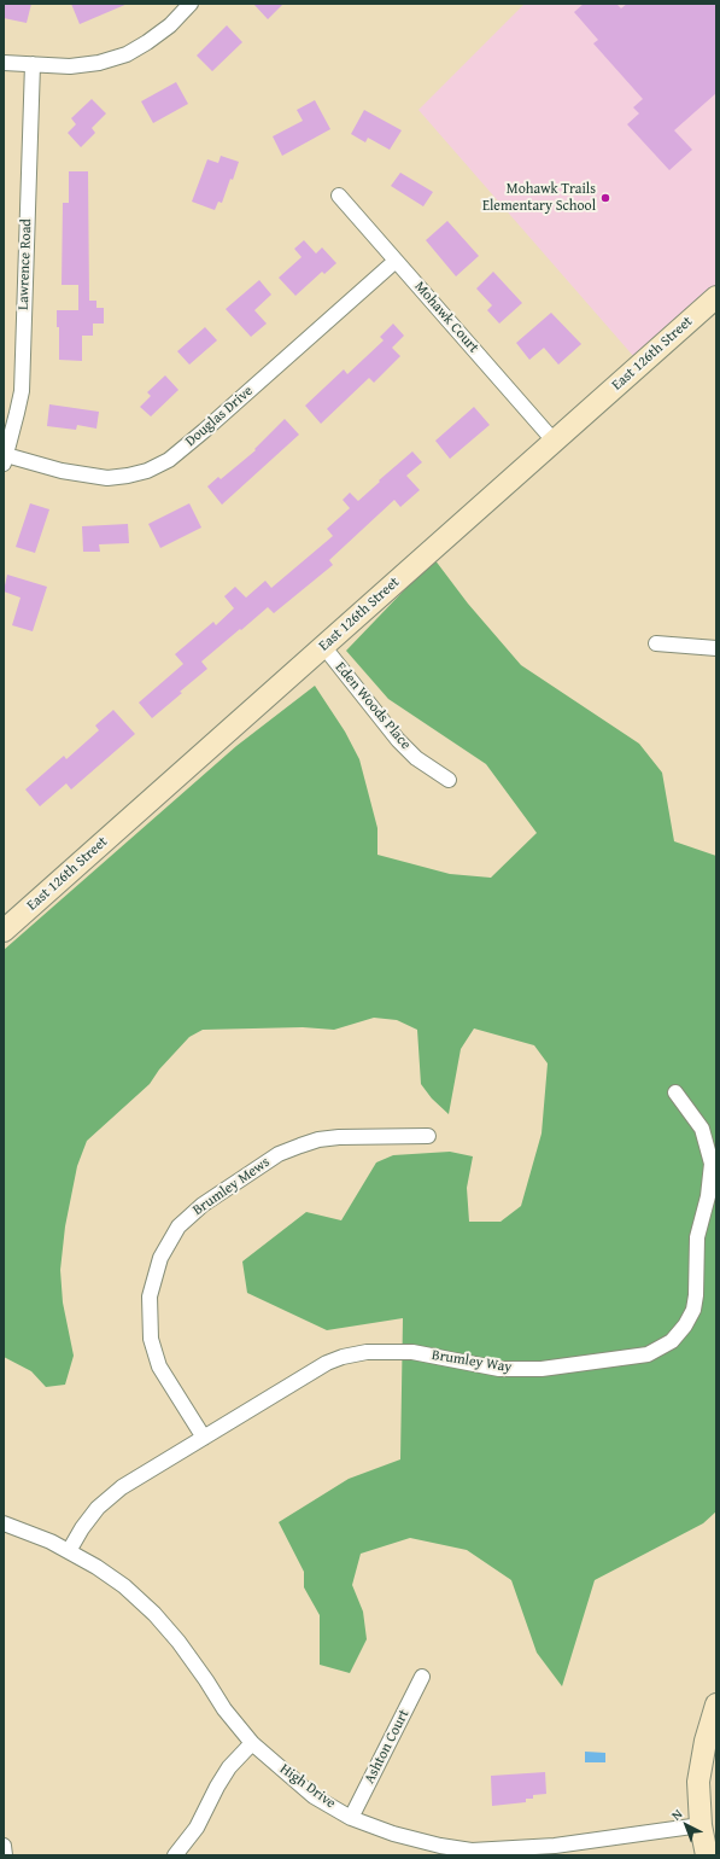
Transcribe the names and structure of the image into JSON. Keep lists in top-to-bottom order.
{
  "streets": {
    "street": [
      "Lawrence Road",
      "Mohawk Court",
      "East 126th Street",
      "Douglas Drive",
      "Eden Woods Place",
      "Brumley Mews",
      "Brumley Way",
      "Ashton Court",
      "High Drive"
    ]
  },
  "crossings": [
    ["Lawrence Road", "Douglas Drive"],
    ["Mohawk Court", "East 126th Street"],
    ["Mohawk Court", "Douglas Drive"],
    ["East 126th Street", "Eden Woods Place"],
    ["Brumley Mews", "Brumley Way"],
    ["Brumley Way", "High Drive"],
    ["Ashton Court", "High Drive"]
  ],
  "places": ["Mohawk Trails Elementary School"],
  "north": "top left"
}
